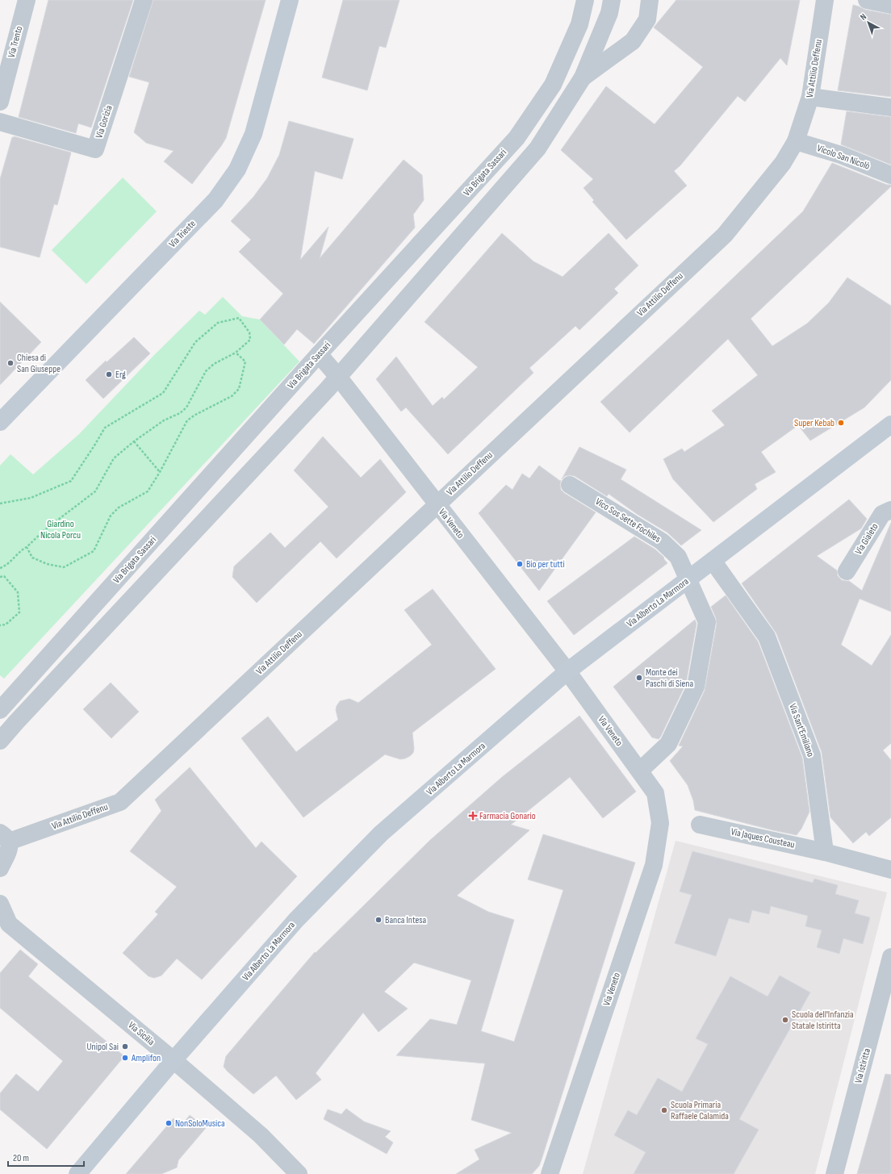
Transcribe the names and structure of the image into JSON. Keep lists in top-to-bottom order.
{
  "streets": {
    "street": [
      "Via Trento",
      "Via Attilio Deffenu",
      "Via Gorizia",
      "Vicolo San Nicolò",
      "Via Brigata Sassari",
      "Via Trieste",
      "Vico Sos Sette Fochiles",
      "Via Veneto",
      "Via Gialeto",
      "Via Alberto La Marmora",
      "Via Sant'Emiliano",
      "Via Jaques Cousteau",
      "Via Sicilia",
      "Via Istiritta"
    ]
  },
  "crossings": [
    ["Via Attilio Deffenu", "Vicolo San Nicolò"],
    ["Via Attilio Deffenu", "Via Veneto"],
    ["Via Brigata Sassari", "Via Veneto"],
    ["Vico Sos Sette Fochiles", "Via Veneto"],
    ["Vico Sos Sette Fochiles", "Via Alberto La Marmora"],
    ["Via Veneto", "Via Alberto La Marmora"],
    ["Via Alberto La Marmora", "Via Sant'Emiliano"],
    ["Via Alberto La Marmora", "Via Sicilia"],
    ["Via Sant'Emiliano", "Via Jaques Cousteau"]
  ],
  "parks": ["Giardino Nicola Porcu"],
  "places": {
    "other": [
      "Chiesa di San Giuseppe",
      "Erg",
      "Super Kebab",
      "Bio per tutti",
      "Monte dei Paschi di Siena",
      "Banca Intesa",
      "Scuola dell'Infanzia Statale Istiritta",
      "Unipol Sai",
      "Amplifon",
      "Scuola Primaria Raffaele Calamida",
      "NonSoloMusica"
    ],
    "health": ["Farmacia Gonario"]
  },
  "scale_bar": "20 m",
  "north": "top left"
}
